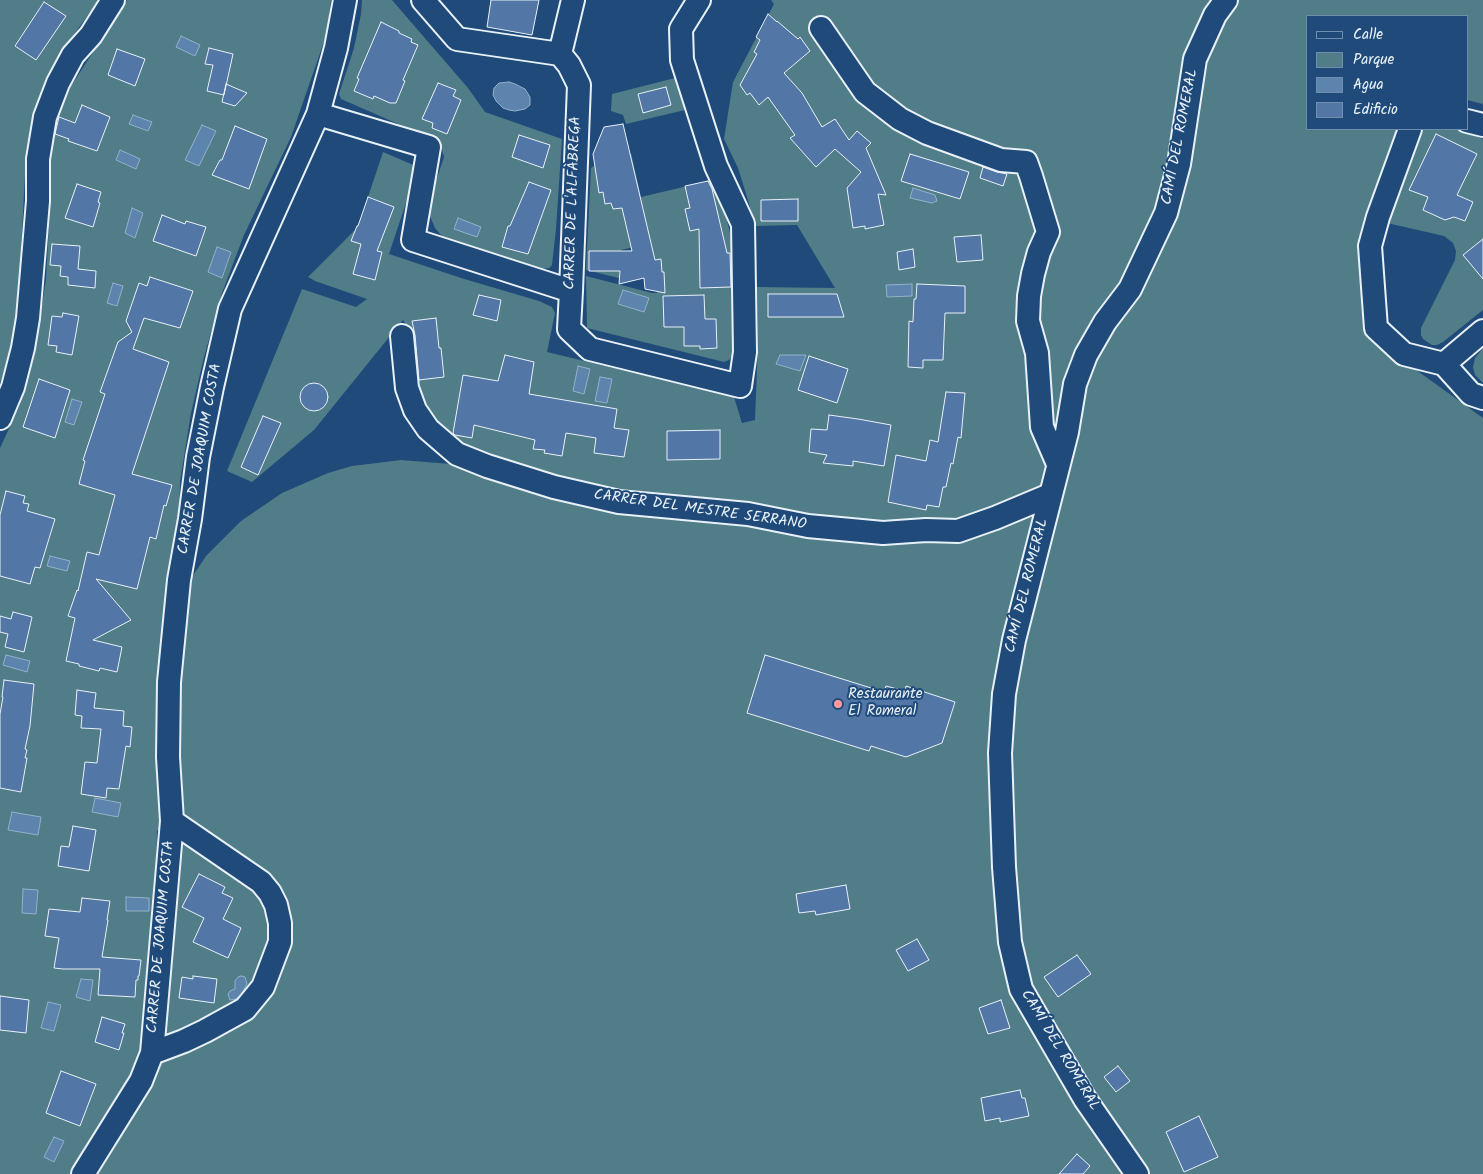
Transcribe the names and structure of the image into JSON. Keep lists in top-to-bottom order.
{
  "streets": {
    "street": [
      "CAMÍ DEL ROMERAL",
      "CARRER DE L'ALFÀBREGA",
      "CARRER DE JOAQUIM COSTA",
      "CARRER DEL MESTRE SERRANO"
    ]
  },
  "crossings": [
    ["CAMÍ DEL ROMERAL", "CARRER DEL MESTRE SERRANO"]
  ],
  "places": ["Restaurante El Romeral"],
  "legend": [
    "Calle",
    "Parque",
    "Agua",
    "Edificio"
  ]
}
